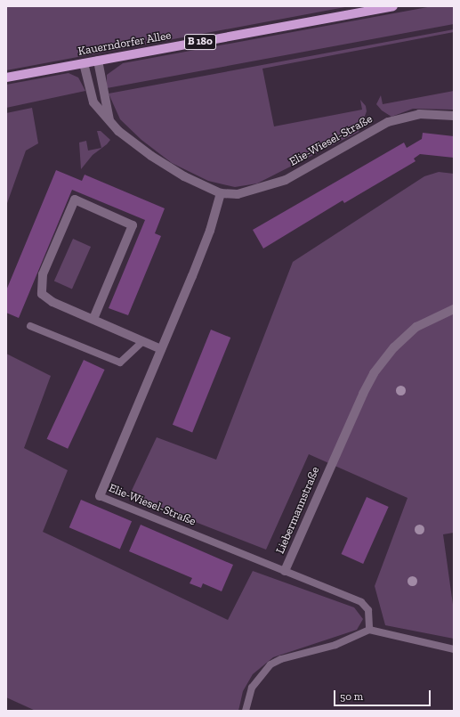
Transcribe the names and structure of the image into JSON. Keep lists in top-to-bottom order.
{
  "streets": {
    "main road": ["B 180", "Kauerndorfer Allee"],
    "street": ["Elie-Wiesel-Straße", "Liebermannstraße"]
  },
  "crossings": [
    ["Kauerndorfer Allee", "Elie-Wiesel-Straße"],
    ["Elie-Wiesel-Straße", "Liebermannstraße"]
  ],
  "scale_bar": "50 m"
}
